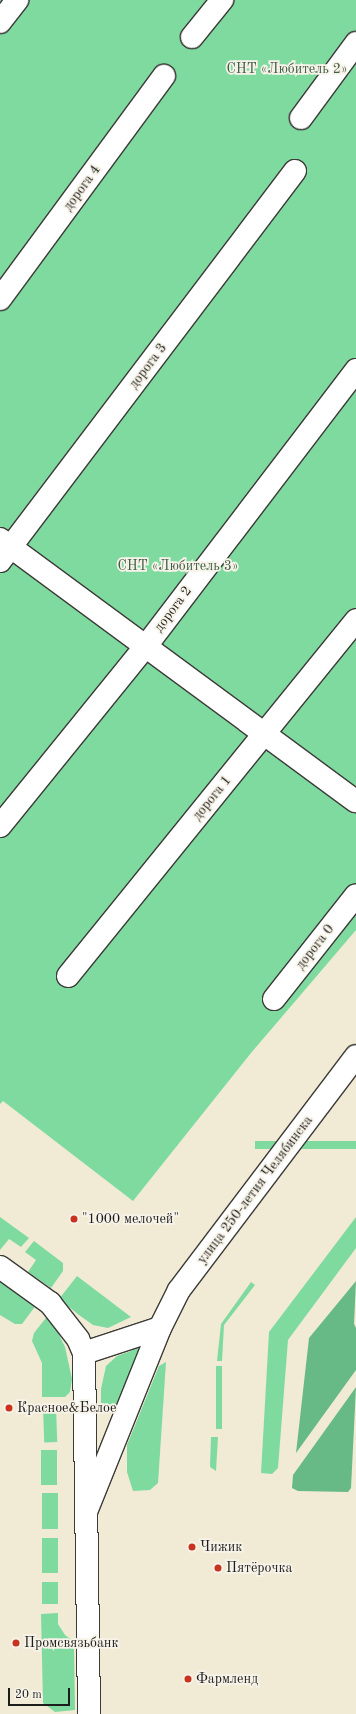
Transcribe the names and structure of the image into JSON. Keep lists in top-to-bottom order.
{
  "streets": {
    "street": [
      "дорога 4",
      "дорога 3",
      "дорога 2",
      "дорога 1",
      "дорога 0",
      "улица 250-летия Челябинска"
    ]
  },
  "parks": ["СНТ «Любитель 2»", "СНТ «Любитель 3»"],
  "places": [
    "\"1000 мелочей\"",
    "Красное&Белое",
    "Чижик",
    "Пятёрочка",
    "Промсвязьбанк",
    "Фармленд"
  ],
  "scale_bar": "20 m"
}
